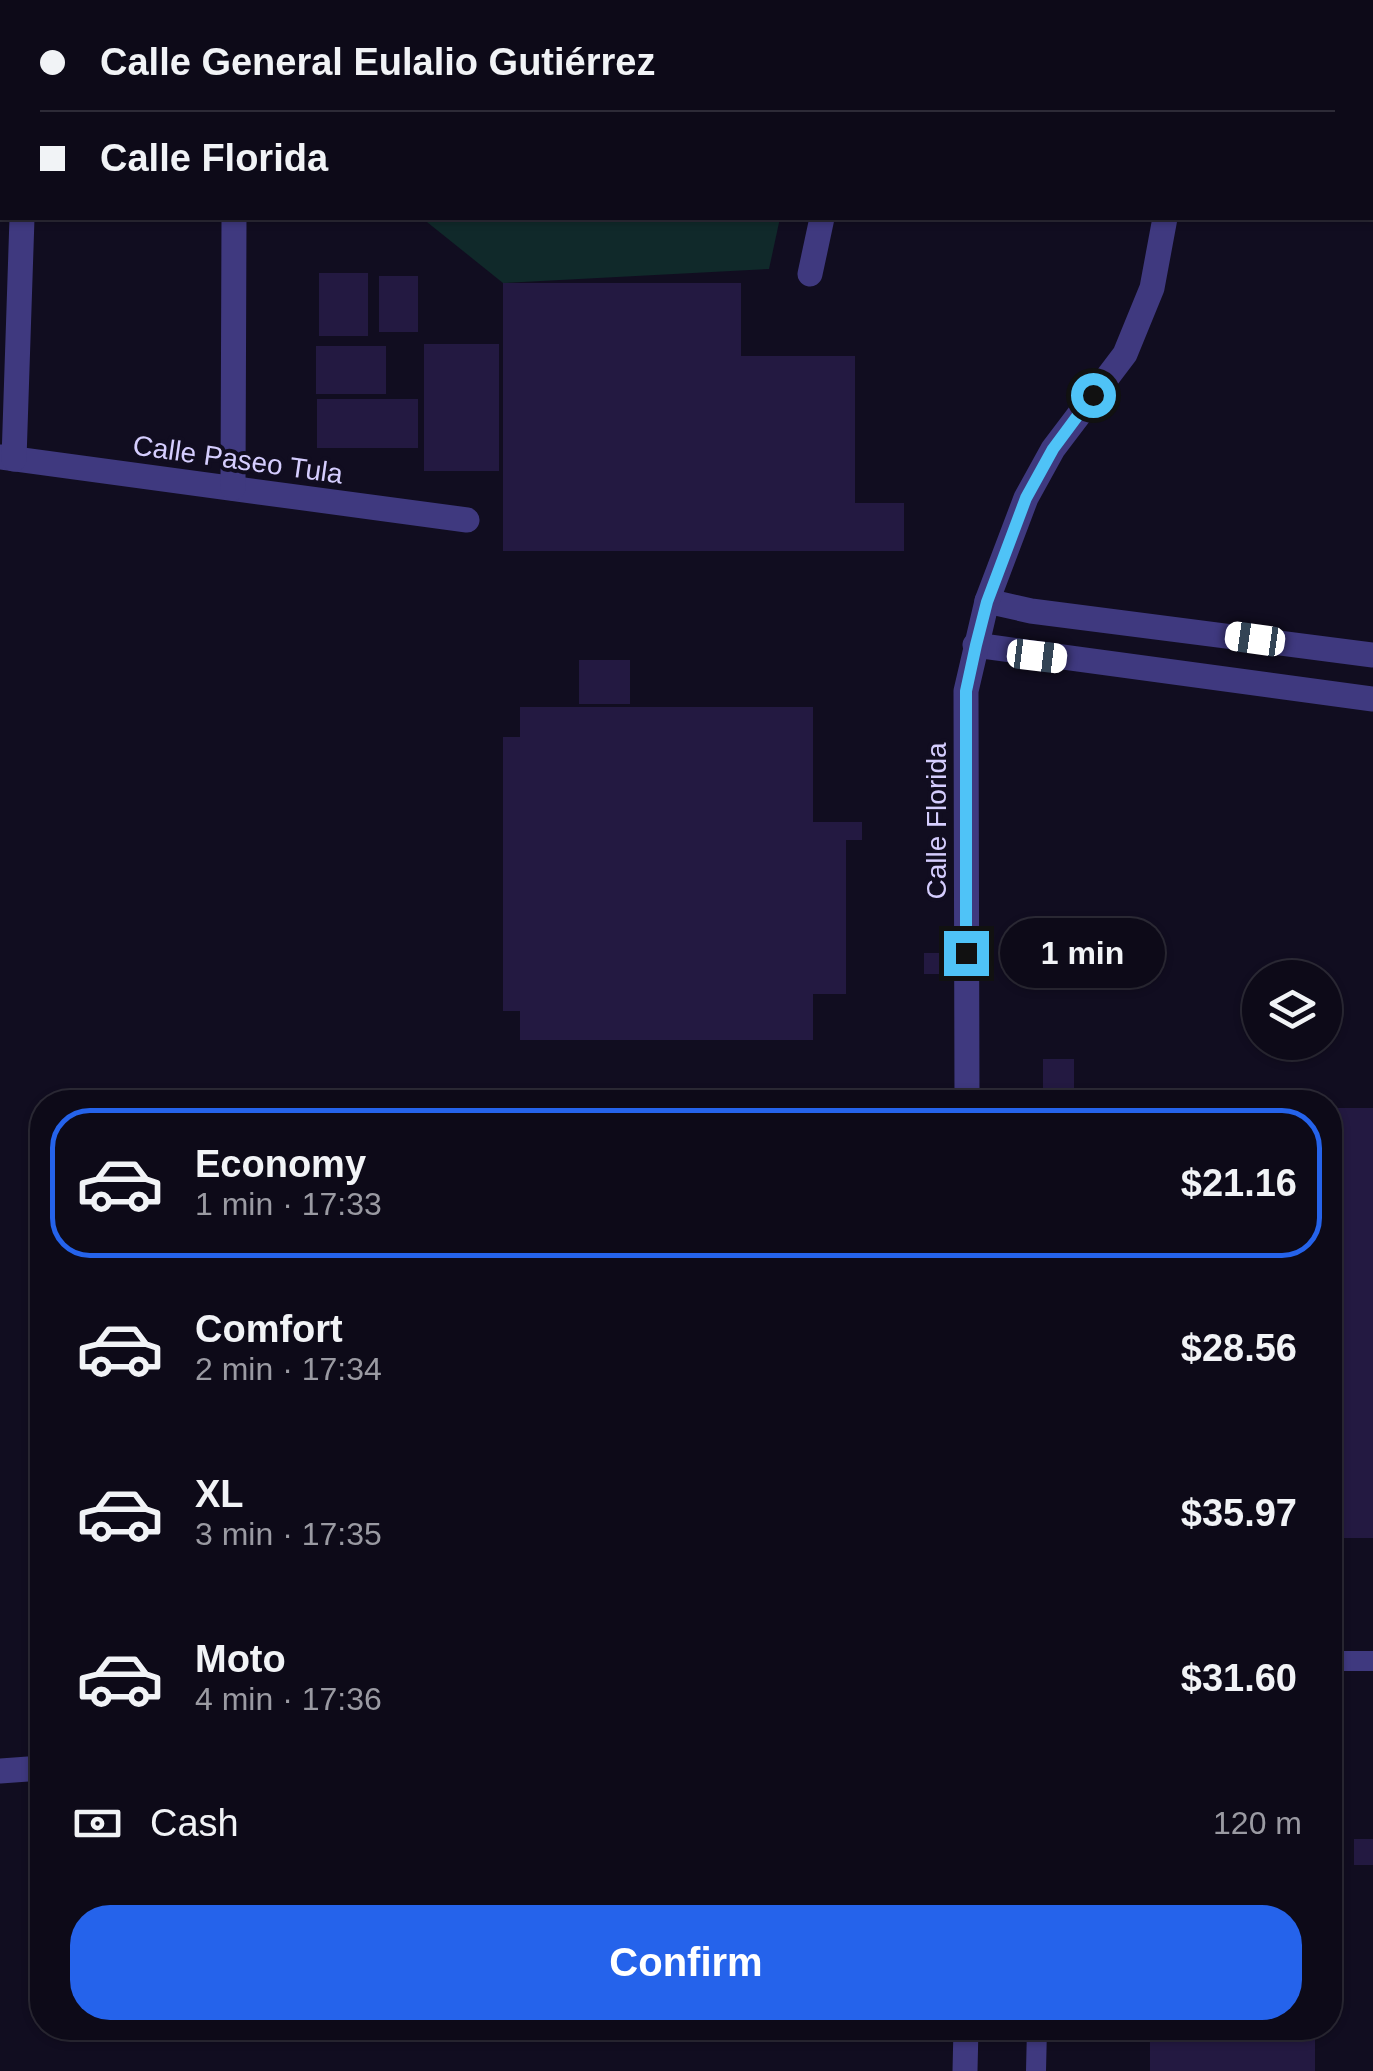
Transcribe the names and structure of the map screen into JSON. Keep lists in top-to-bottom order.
{
  "streets": {
    "street": ["Calle Paseo Tula", "Calle Florida"]
  },
  "page": {
    "banner": ["Calle General Eulalio Gutiérrez", "Calle Florida"],
    "bubble": "1 min",
    "list": [
      {
        "name": "Economy",
        "note": "1 min · 17:33",
        "value": "$21.16"
      },
      {
        "name": "Comfort",
        "note": "2 min · 17:34",
        "value": "$28.56"
      },
      {
        "name": "XL",
        "note": "3 min · 17:35",
        "value": "$35.97"
      },
      {
        "name": "Moto",
        "note": "4 min · 17:36",
        "value": "$31.60"
      }
    ],
    "pay": ["Cash", "120 m"],
    "buttons": "Confirm"
  }
}
